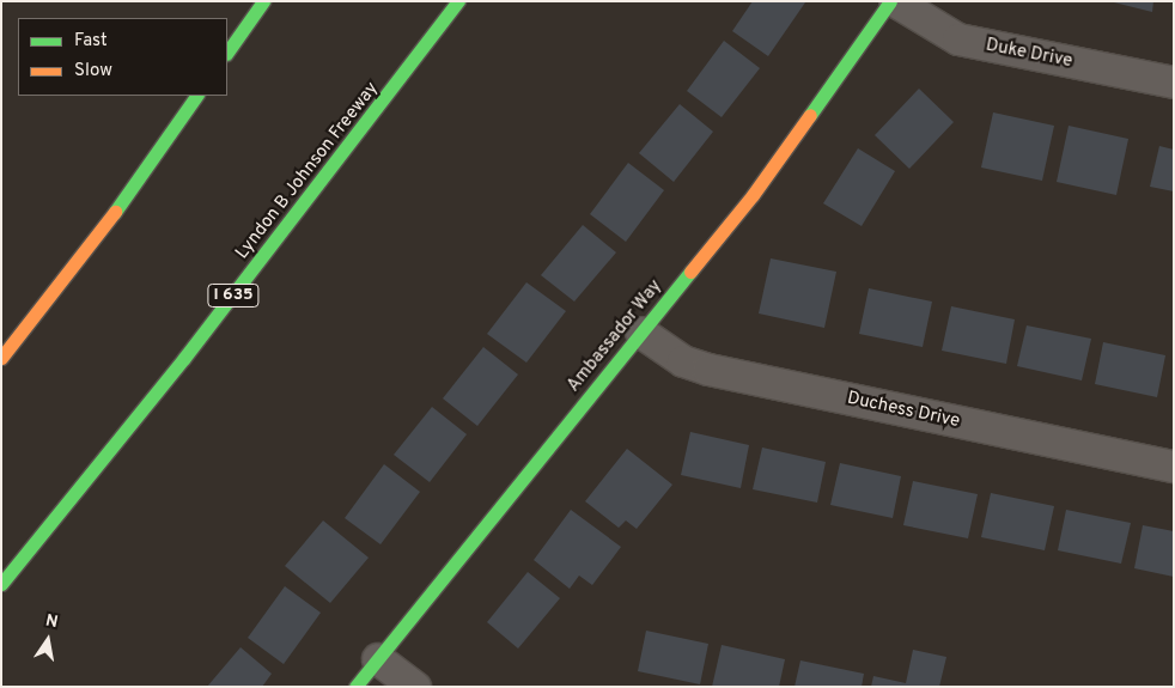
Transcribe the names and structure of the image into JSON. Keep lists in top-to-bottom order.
{
  "streets": {
    "main road": ["Lyndon B Johnson Freeway", "I 635", "Ambassador Way"],
    "street": ["Duke Drive", "Duchess Drive"]
  },
  "crossings": [
    ["Duke Drive", "Ambassador Way"],
    ["Ambassador Way", "Duchess Drive"]
  ],
  "legend": ["Fast", "Slow"],
  "north": "top"
}
